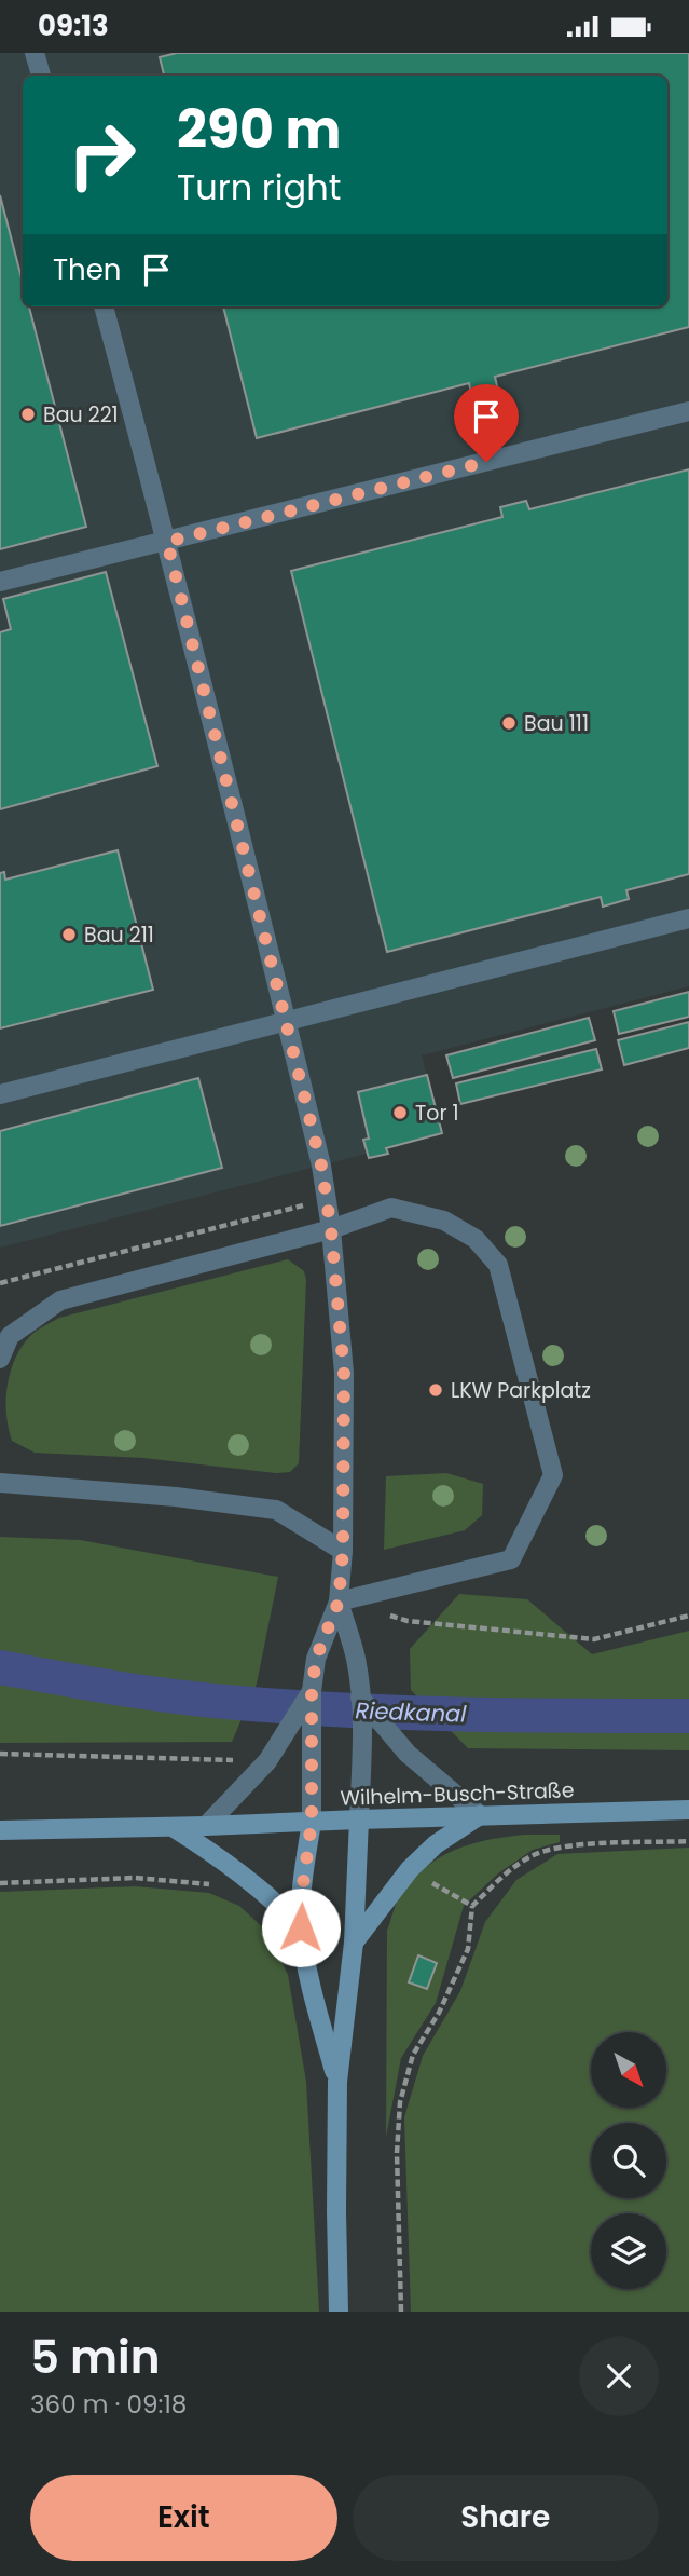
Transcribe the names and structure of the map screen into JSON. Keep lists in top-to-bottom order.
{
  "streets": {
    "main road": ["Wilhelm-Busch-Straße"]
  },
  "water": ["Riedkanal"],
  "places": [
    "Bau 221",
    "Bau 111",
    "Bau 211",
    "Tor 1",
    "LKW Parkplatz"
  ],
  "north": "bottom right",
  "page": {
    "status": "09:13",
    "turn": ["290 m", "Turn right"],
    "then": "Then",
    "heading": ["5 min", "360 m · 09:18"],
    "buttons": ["Exit", "Share"]
  }
}
